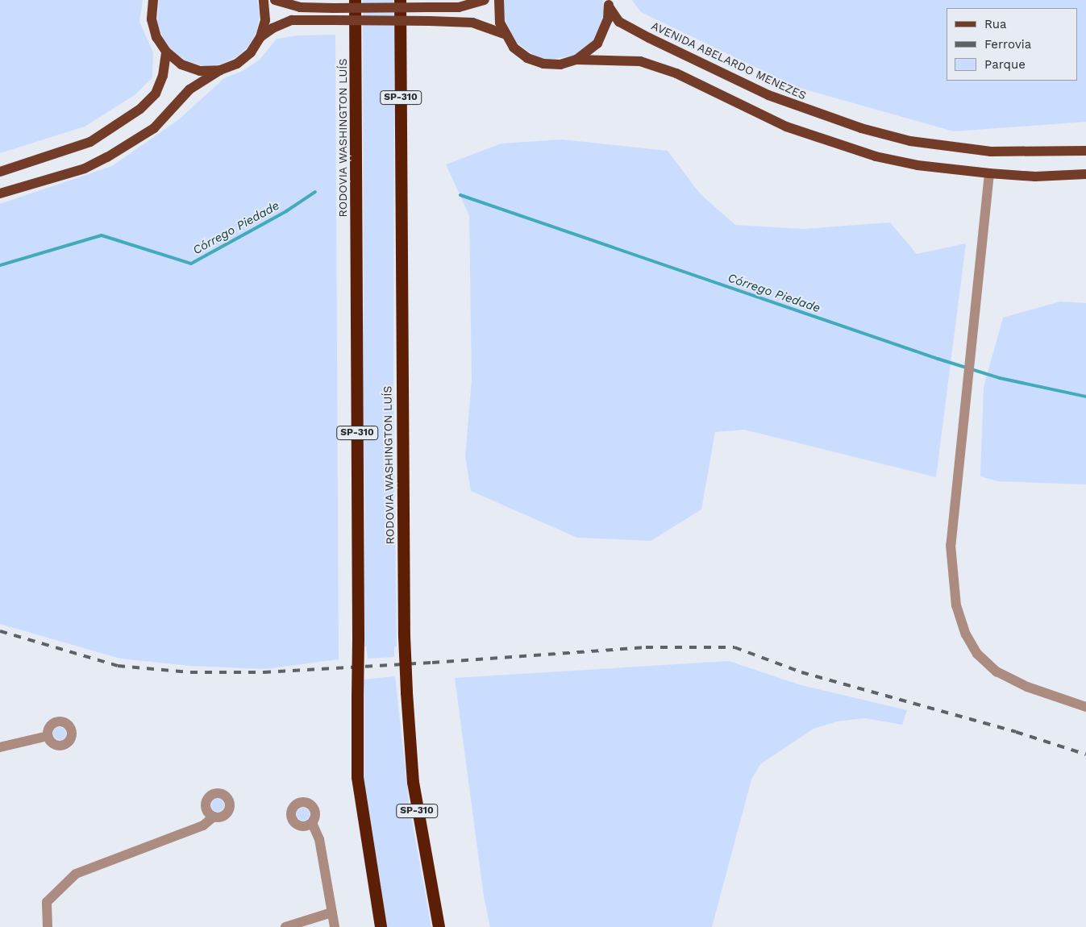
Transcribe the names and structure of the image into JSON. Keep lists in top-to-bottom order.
{
  "streets": {
    "highway": ["SP-310", "RODOVIA WASHINGTON LUÍS"],
    "main road": ["AVENIDA ABELARDO MENEZES"]
  },
  "water": ["Córrego Piedade"],
  "legend": ["Rua", "Ferrovia", "Parque"]
}
